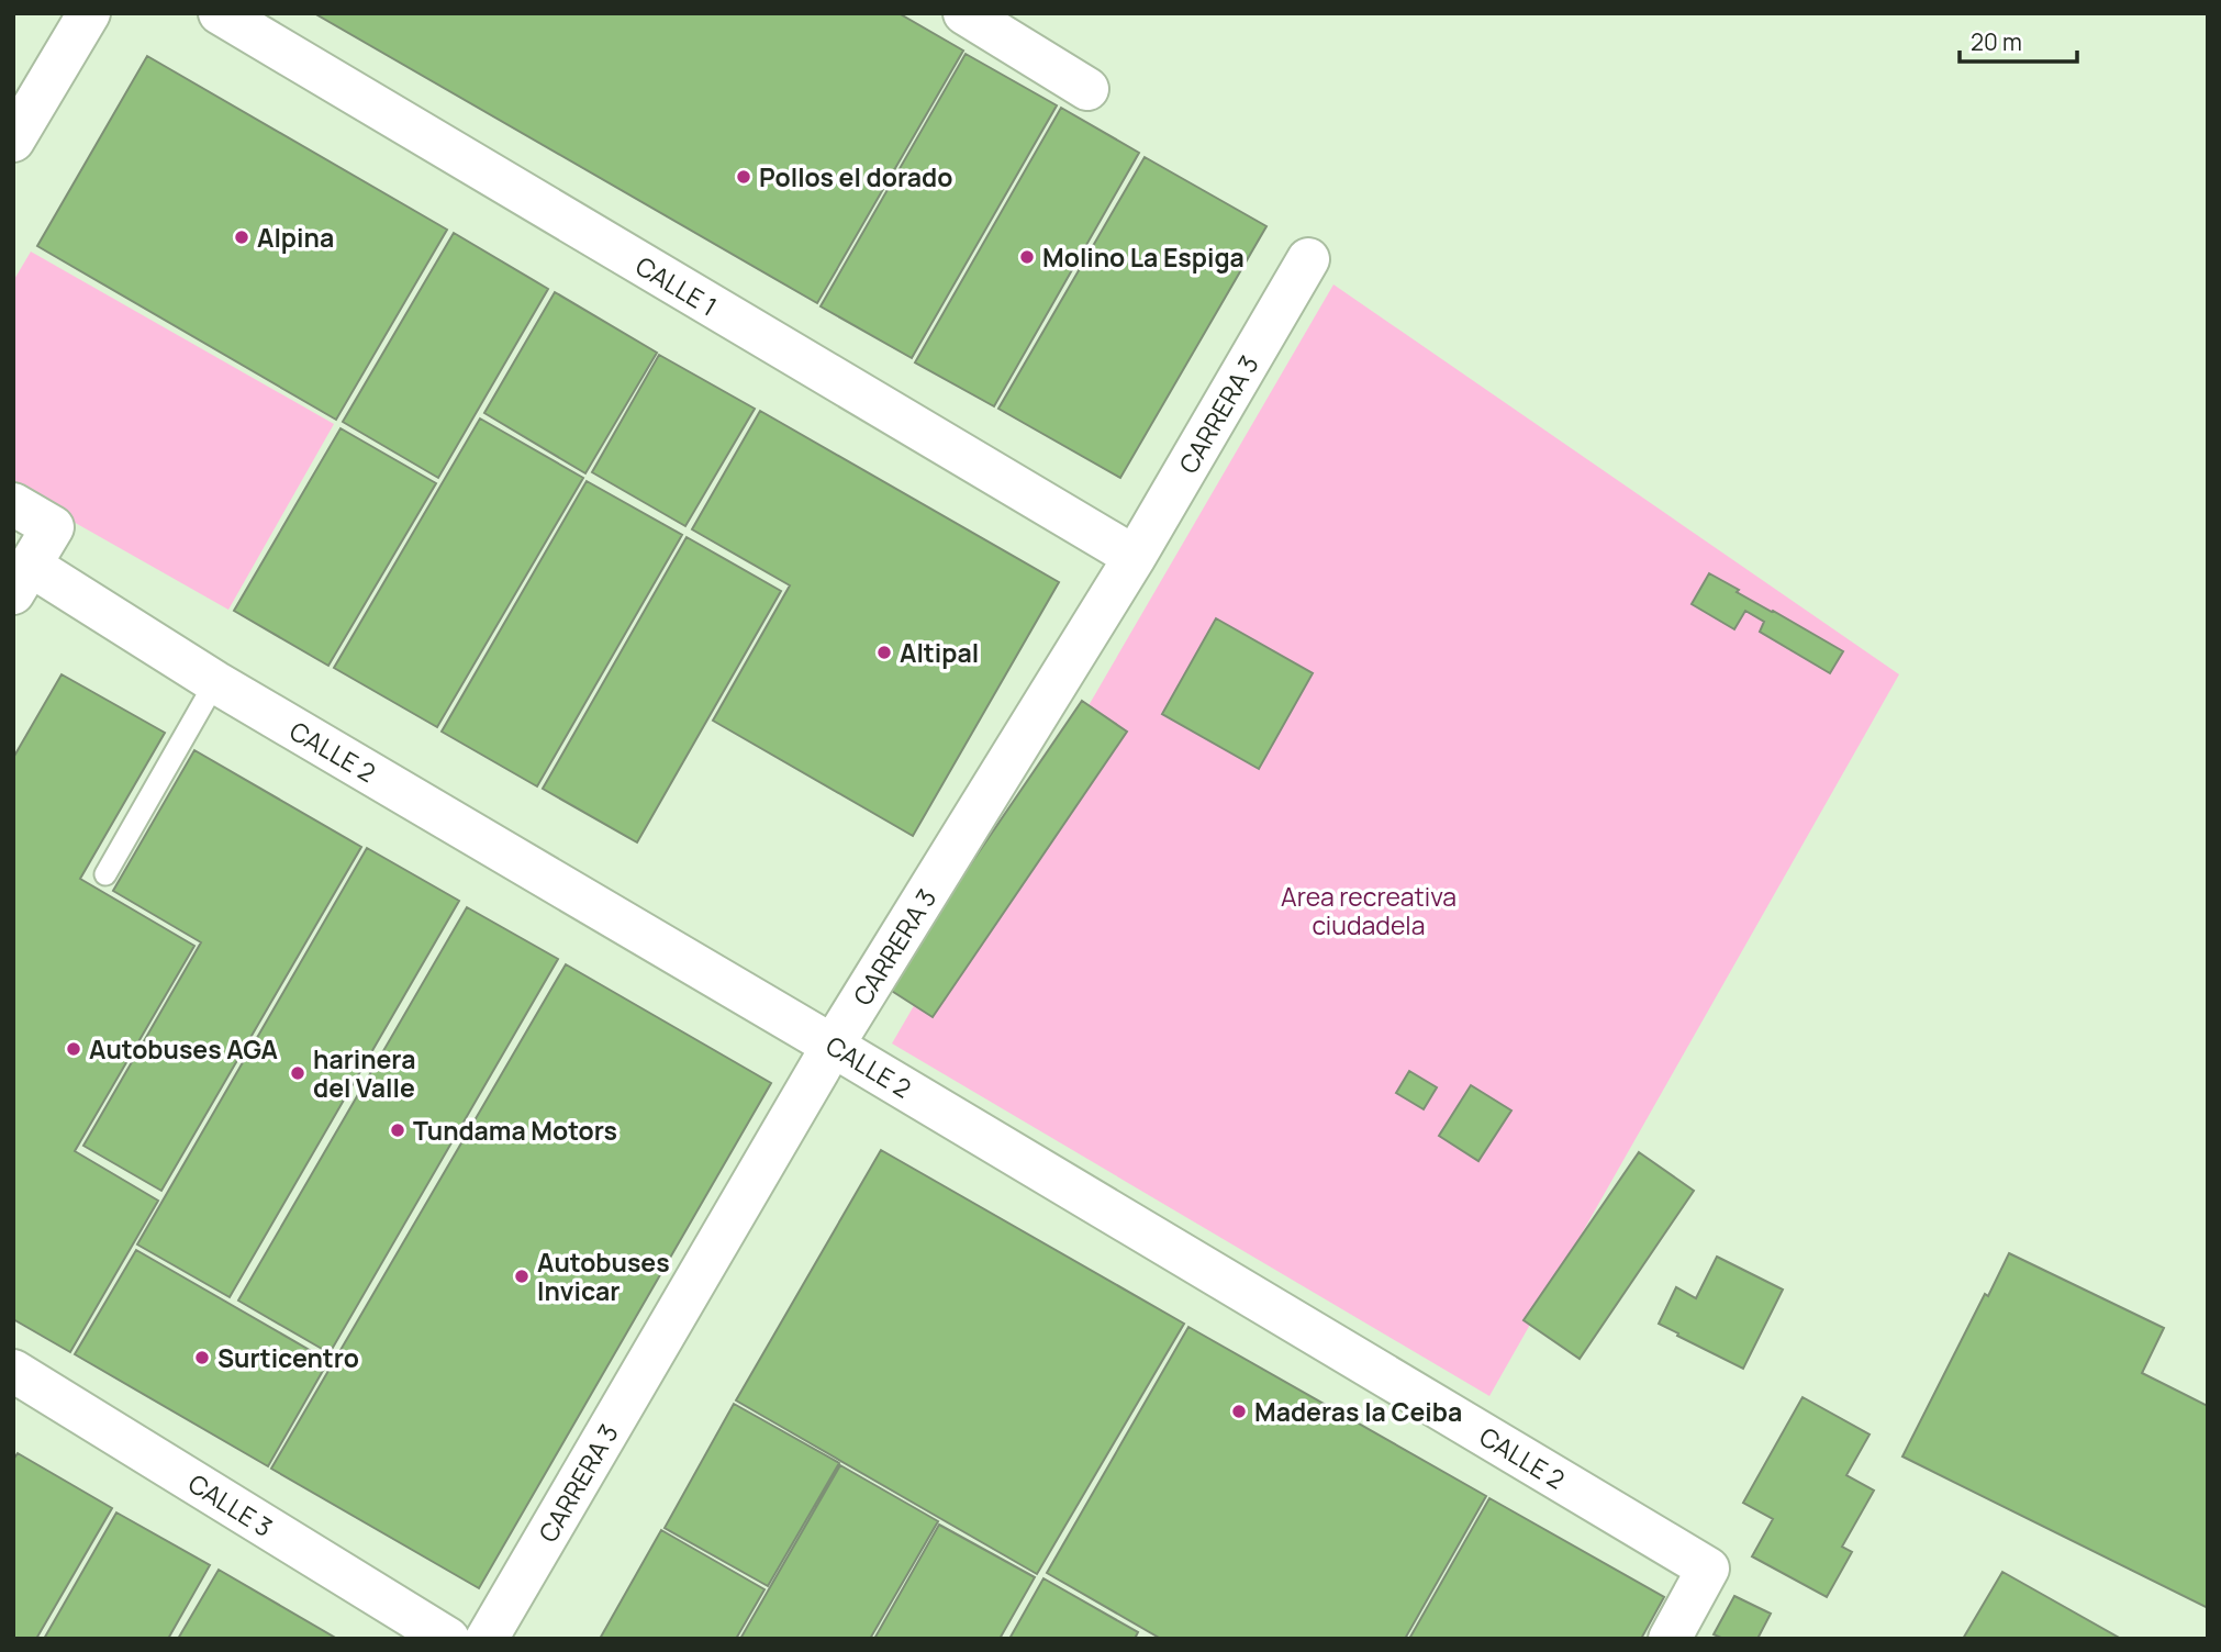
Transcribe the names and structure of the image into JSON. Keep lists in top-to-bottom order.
{
  "streets": {
    "street": [
      "CALLE 1",
      "CARRERA 3",
      "CALLE 2",
      "CALLE 3"
    ]
  },
  "crossings": [
    ["CALLE 1", "CARRERA 3"],
    ["CARRERA 3", "CALLE 2"]
  ],
  "parks": ["Area recreativa ciudadela"],
  "places": [
    "Pollos el dorado",
    "Alpina",
    "Molino La Espiga",
    "Altipal",
    "Autobuses AGA",
    "harinera del Valle",
    "Tundama Motors",
    "Autobuses Invicar",
    "Surticentro",
    "Maderas la Ceiba"
  ],
  "scale_bar": "20 m"
}
